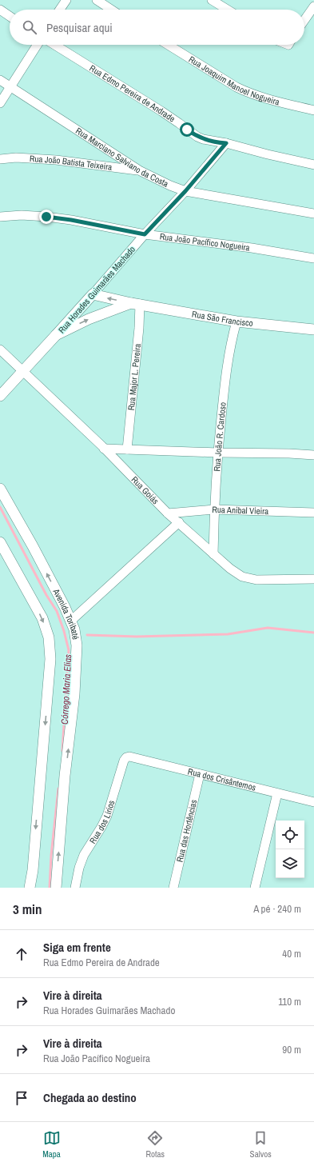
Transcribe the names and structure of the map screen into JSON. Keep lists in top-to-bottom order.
{
  "streets": {
    "street": [
      "Rua Joaquim Manoel Nogueira",
      "Rua Edmo Pereira de Andrade",
      "Rua Marciano Salviano da Costa",
      "Rua João Batista Teixeira",
      "Rua João Pacífico Nogueira",
      "Rua Horades Guimarães Machado",
      "Rua São Francisco",
      "Rua Major L. Pereira",
      "Rua João R. Cardoso",
      "Rua Goiás",
      "Rua Anibal Vieira",
      "Avenida Toribaté",
      "Rua dos Crisântemos",
      "Rua dos Lírios",
      "Rua das Hortências"
    ]
  },
  "crossings": [
    ["Rua Edmo Pereira de Andrade", "Rua Horades Guimarães Machado"],
    ["Rua Marciano Salviano da Costa", "Rua João Batista Teixeira"],
    ["Rua Marciano Salviano da Costa", "Rua Horades Guimarães Machado"],
    ["Rua João Pacífico Nogueira", "Rua Horades Guimarães Machado"],
    ["Rua Horades Guimarães Machado", "Rua São Francisco"],
    ["Rua São Francisco", "Rua Major L. Pereira"],
    ["Rua São Francisco", "Rua João R. Cardoso"],
    ["Rua João R. Cardoso", "Rua Goiás"],
    ["Rua João R. Cardoso", "Rua Anibal Vieira"],
    ["Rua Goiás", "Rua Anibal Vieira"],
    ["Rua dos Crisântemos", "Rua dos Lírios"],
    ["Rua dos Crisântemos", "Rua das Hortências"]
  ],
  "water": ["Córrego Maria Elias"],
  "page": {
    "search": "Pesquisar aqui",
    "heading": ["3 min", "A pé · 240 m"],
    "list": [
      ["Siga em frente", "Rua Edmo Pereira de Andrade", "40 m"],
      ["Vire à direita", "Rua Horades Guimarães Machado", "110 m"],
      ["Vire à direita", "Rua João Pacífico Nogueira", "90 m"],
      "Chegada ao destino"
    ],
    "nav": ["Mapa", "Rotas", "Salvos"]
  }
}
